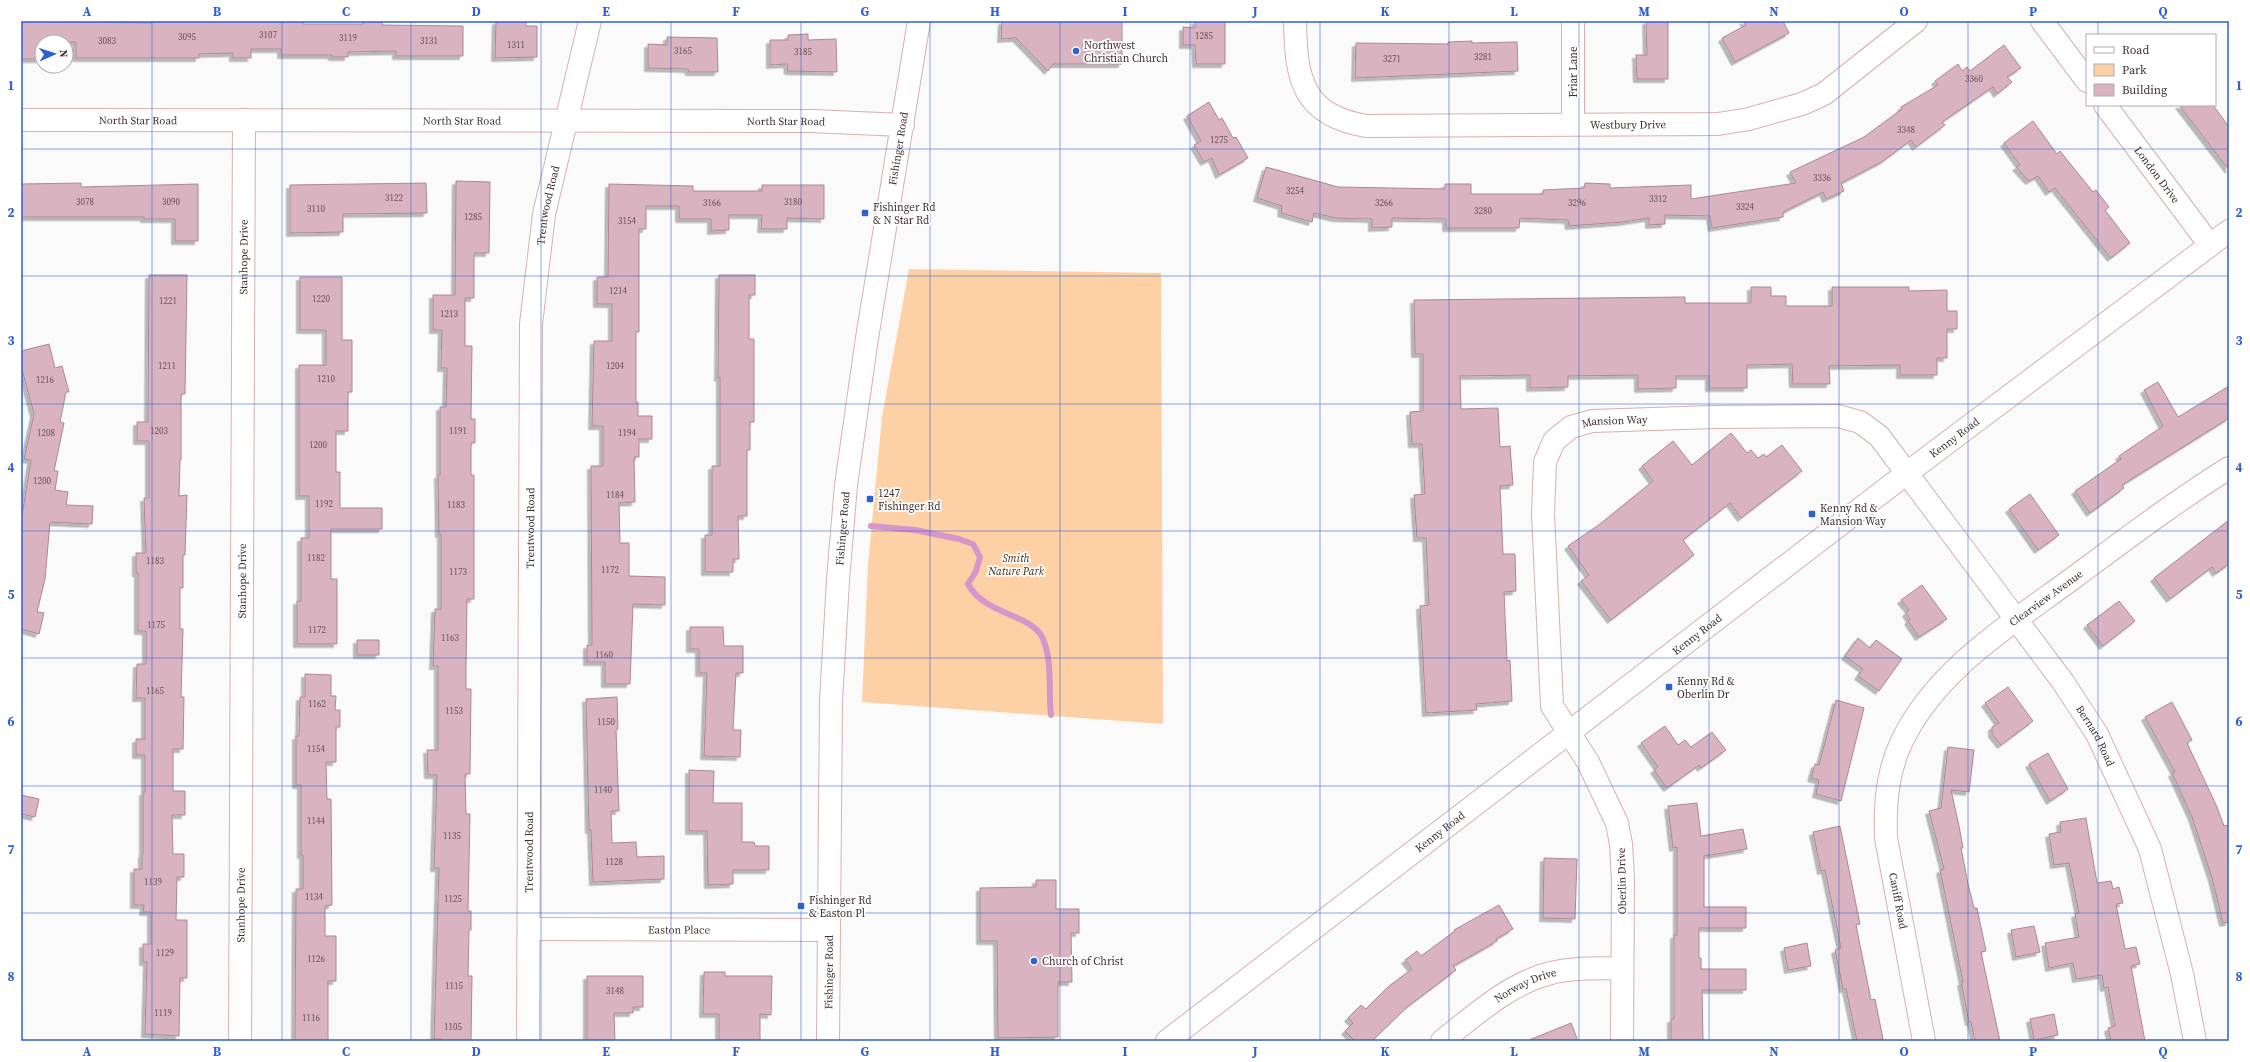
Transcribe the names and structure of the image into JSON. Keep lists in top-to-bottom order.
{
  "streets": {
    "street": [
      "Friar Lane",
      "North Star Road",
      "Westbury Drive",
      "Fishinger Road",
      "London Drive",
      "Trentwood Road",
      "Stanhope Drive",
      "Mansion Way",
      "Kenny Road",
      "Clearview Avenue",
      "Bernard Road",
      "Oberlin Drive",
      "Caniff Road",
      "Easton Place",
      "Norway Drive"
    ]
  },
  "crossings": [
    ["Friar Lane", "Westbury Drive"],
    ["North Star Road", "Fishinger Road"],
    ["North Star Road", "Trentwood Road"],
    ["North Star Road", "Stanhope Drive"],
    ["Fishinger Road", "Easton Place"],
    ["London Drive", "Kenny Road"],
    ["Trentwood Road", "Easton Place"],
    ["Mansion Way", "Kenny Road"],
    ["Mansion Way", "Bernard Road"],
    ["Mansion Way", "Oberlin Drive"],
    ["Kenny Road", "Bernard Road"],
    ["Kenny Road", "Oberlin Drive"],
    ["Clearview Avenue", "Bernard Road"],
    ["Clearview Avenue", "Caniff Road"],
    ["Oberlin Drive", "Norway Drive"]
  ],
  "parks": ["Smith Nature Park"],
  "places": {
    "other": ["Northwest Christian Church", "Church of Christ"],
    "transit": [
      "Fishinger Rd & N Star Rd",
      "1247 Fishinger Rd",
      "Kenny Rd & Mansion Way",
      "Kenny Rd & Oberlin Dr",
      "Fishinger Rd & Easton Pl"
    ]
  },
  "house_numbers": [
    "3107",
    "1285",
    "3095",
    "3119",
    "3083",
    "3131",
    "1311",
    "3165",
    "3185",
    "3281",
    "3271",
    "3360",
    "3348",
    "1275",
    "3336",
    "3254",
    "3122",
    "3312",
    "3078",
    "3090",
    "3180",
    "3166",
    "3266",
    "3296",
    "3324",
    "3110",
    "3280",
    "1285",
    "3154",
    "1214",
    "1220",
    "1221",
    "1213",
    "1211",
    "1204",
    "1210",
    "1216",
    "1203",
    "1191",
    "1208",
    "1194",
    "1200",
    "1200",
    "1184",
    "1192",
    "1183",
    "1182",
    "1183",
    "1172",
    "1173",
    "1175",
    "1172",
    "1163",
    "1160",
    "1165",
    "1162",
    "1153",
    "1150",
    "1154",
    "1140",
    "1144",
    "1135",
    "1128",
    "1139",
    "1134",
    "1125",
    "1129",
    "1126",
    "1115",
    "3148",
    "1119",
    "1116",
    "1105"
  ],
  "legend": ["Road", "Park", "Building"],
  "north": "right",
  "grid": {
    "columns": [
      "A",
      "B",
      "C",
      "D",
      "E",
      "F",
      "G",
      "H",
      "I",
      "J",
      "K",
      "L",
      "M",
      "N",
      "O",
      "P",
      "Q"
    ],
    "rows": [
      "1",
      "2",
      "3",
      "4",
      "5",
      "6",
      "7",
      "8"
    ]
  }
}
